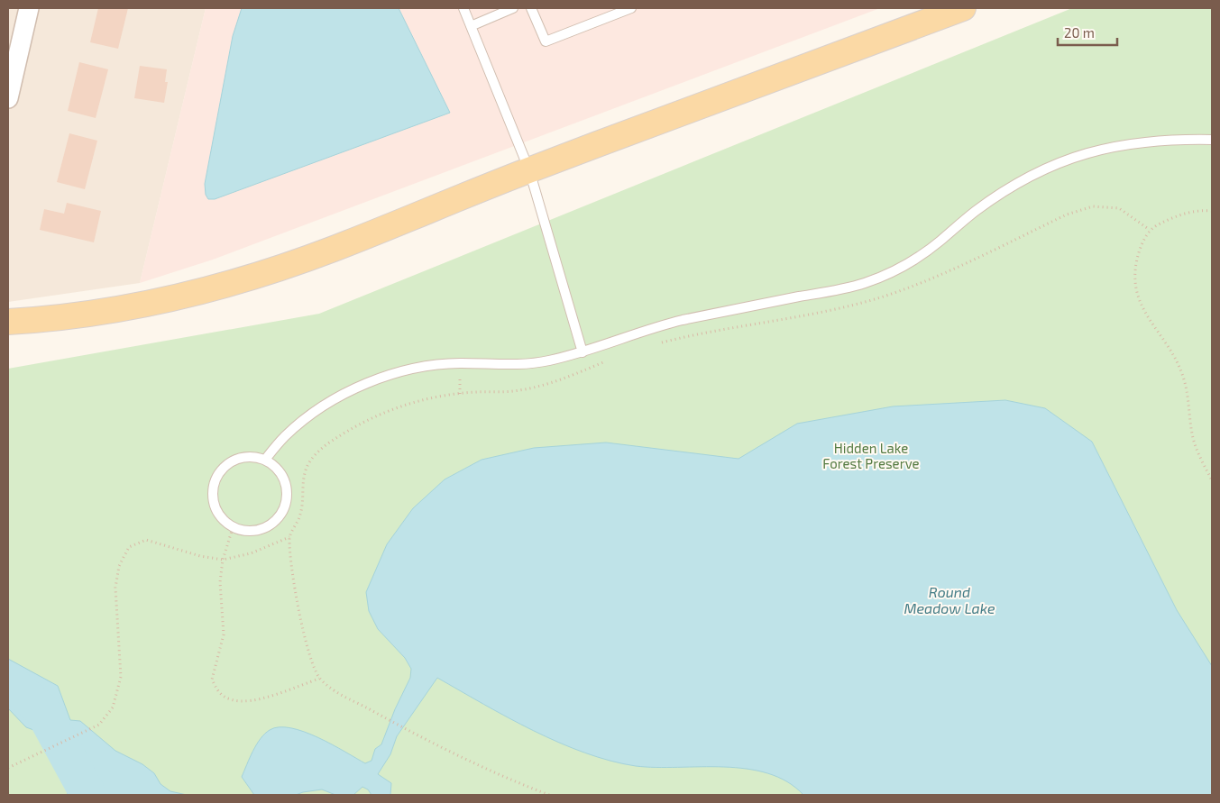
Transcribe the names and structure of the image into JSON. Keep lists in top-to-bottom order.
{
  "water": ["Round Meadow Lake"],
  "parks": ["Hidden Lake Forest Preserve"],
  "scale_bar": "20 m"
}
